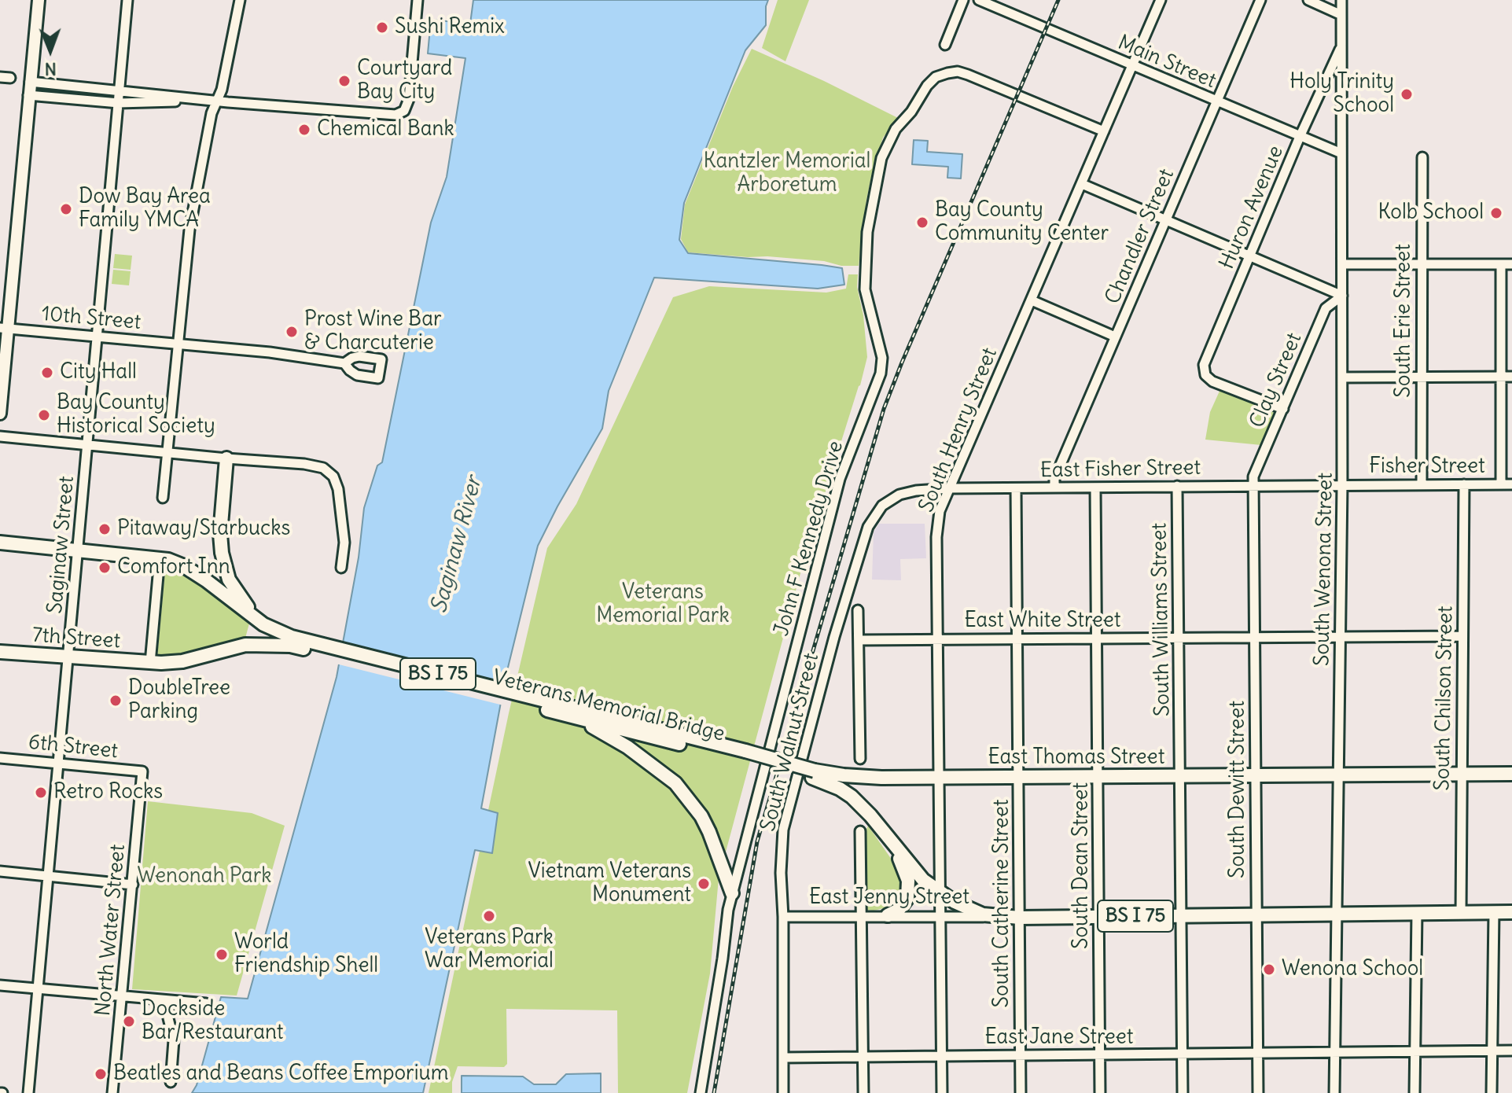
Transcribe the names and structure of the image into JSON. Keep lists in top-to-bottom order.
{
  "streets": {
    "highway": [
      "7th Street",
      "BS I 75",
      "Veterans Memorial Bridge",
      "East Thomas Street",
      "East Jenny Street"
    ],
    "street": [
      "Main Street",
      "Huron Avenue",
      "Chandler Street",
      "10th Street",
      "South Erie Street",
      "Clay Street",
      "South Henry Street",
      "Fisher Street",
      "East Fisher Street",
      "John F Kennedy Drive",
      "Saginaw Street",
      "South Wenona Street",
      "South Williams Street",
      "East White Street",
      "South Chilson Street",
      "South Walnut Street",
      "6th Street",
      "South Dewitt Street",
      "South Dean Street",
      "South Catherine Street",
      "North Water Street",
      "East Jane Street"
    ]
  },
  "crossings": [
    ["Main Street", "Huron Avenue"],
    ["Main Street", "Chandler Street"],
    ["Main Street", "South Henry Street"],
    ["Main Street", "South Wenona Street"],
    ["Huron Avenue", "Clay Street"],
    ["Huron Avenue", "South Wenona Street"],
    ["Chandler Street", "East Fisher Street"],
    ["10th Street", "Saginaw Street"],
    ["South Erie Street", "Fisher Street"],
    ["Clay Street", "East Fisher Street"],
    ["Clay Street", "South Wenona Street"],
    ["Clay Street", "South Dewitt Street"],
    ["South Henry Street", "East Fisher Street"],
    ["South Henry Street", "John F Kennedy Drive"],
    ["South Henry Street", "East White Street"],
    ["South Henry Street", "Veterans Memorial Bridge"],
    ["South Henry Street", "East Thomas Street"],
    ["South Henry Street", "East Jenny Street"],
    ["South Henry Street", "East Jane Street"],
    ["Fisher Street", "East Fisher Street"],
    ["Fisher Street", "South Wenona Street"],
    ["Fisher Street", "South Chilson Street"],
    ["East Fisher Street", "South Wenona Street"],
    ["East Fisher Street", "South Williams Street"],
    ["East Fisher Street", "South Walnut Street"],
    ["East Fisher Street", "South Dewitt Street"],
    ["East Fisher Street", "South Dean Street"],
    ["East Fisher Street", "South Catherine Street"],
    ["Saginaw Street", "7th Street"],
    ["Saginaw Street", "BS I 75"],
    ["Saginaw Street", "6th Street"],
    ["South Wenona Street", "East White Street"],
    ["South Wenona Street", "BS I 75"],
    ["South Wenona Street", "East Thomas Street"],
    ["South Wenona Street", "East Jenny Street"],
    ["South Wenona Street", "East Jane Street"],
    ["South Williams Street", "East White Street"],
    ["South Williams Street", "East Thomas Street"],
    ["South Williams Street", "East Jenny Street"],
    ["South Williams Street", "East Jane Street"],
    ["East White Street", "South Chilson Street"],
    ["East White Street", "South Dewitt Street"],
    ["East White Street", "South Dean Street"],
    ["East White Street", "South Catherine Street"],
    ["7th Street", "Veterans Memorial Bridge"],
    ["BS I 75", "South Chilson Street"],
    ["BS I 75", "Veterans Memorial Bridge"],
    ["BS I 75", "East Thomas Street"],
    ["BS I 75", "East Jenny Street"],
    ["Veterans Memorial Bridge", "East Thomas Street"],
    ["Veterans Memorial Bridge", "East Jenny Street"],
    ["South Walnut Street", "East Jenny Street"],
    ["South Walnut Street", "East Jane Street"],
    ["6th Street", "North Water Street"],
    ["East Thomas Street", "South Dewitt Street"],
    ["East Thomas Street", "South Dean Street"],
    ["East Thomas Street", "South Catherine Street"],
    ["South Dewitt Street", "East Jenny Street"],
    ["South Dewitt Street", "East Jane Street"],
    ["South Dean Street", "East Jenny Street"],
    ["South Dean Street", "East Jane Street"],
    ["East Jenny Street", "South Catherine Street"],
    ["South Catherine Street", "East Jane Street"]
  ],
  "water": ["Saginaw River"],
  "parks": ["Kantzler Memorial Arboretum", "Veterans Memorial Park", "Wenonah Park"],
  "places": [
    "Sushi Remix",
    "Courtyard Bay City",
    "Holy Trinity School",
    "Chemical Bank",
    "Dow Bay Area Family YMCA",
    "Kolb School",
    "Bay County Community Center",
    "Prost Wine Bar & Charcuterie",
    "City Hall",
    "Bay County Historical Society",
    "Pitaway/Starbucks",
    "Comfort Inn",
    "DoubleTree Parking",
    "Retro Rocks",
    "Vietnam Veterans Monument",
    "Veterans Park War Memorial",
    "World Friendship Shell",
    "Wenona School",
    "Dockside Bar/Restaurant",
    "Beatles and Beans Coffee Emporium"
  ],
  "north": "bottom"
}
